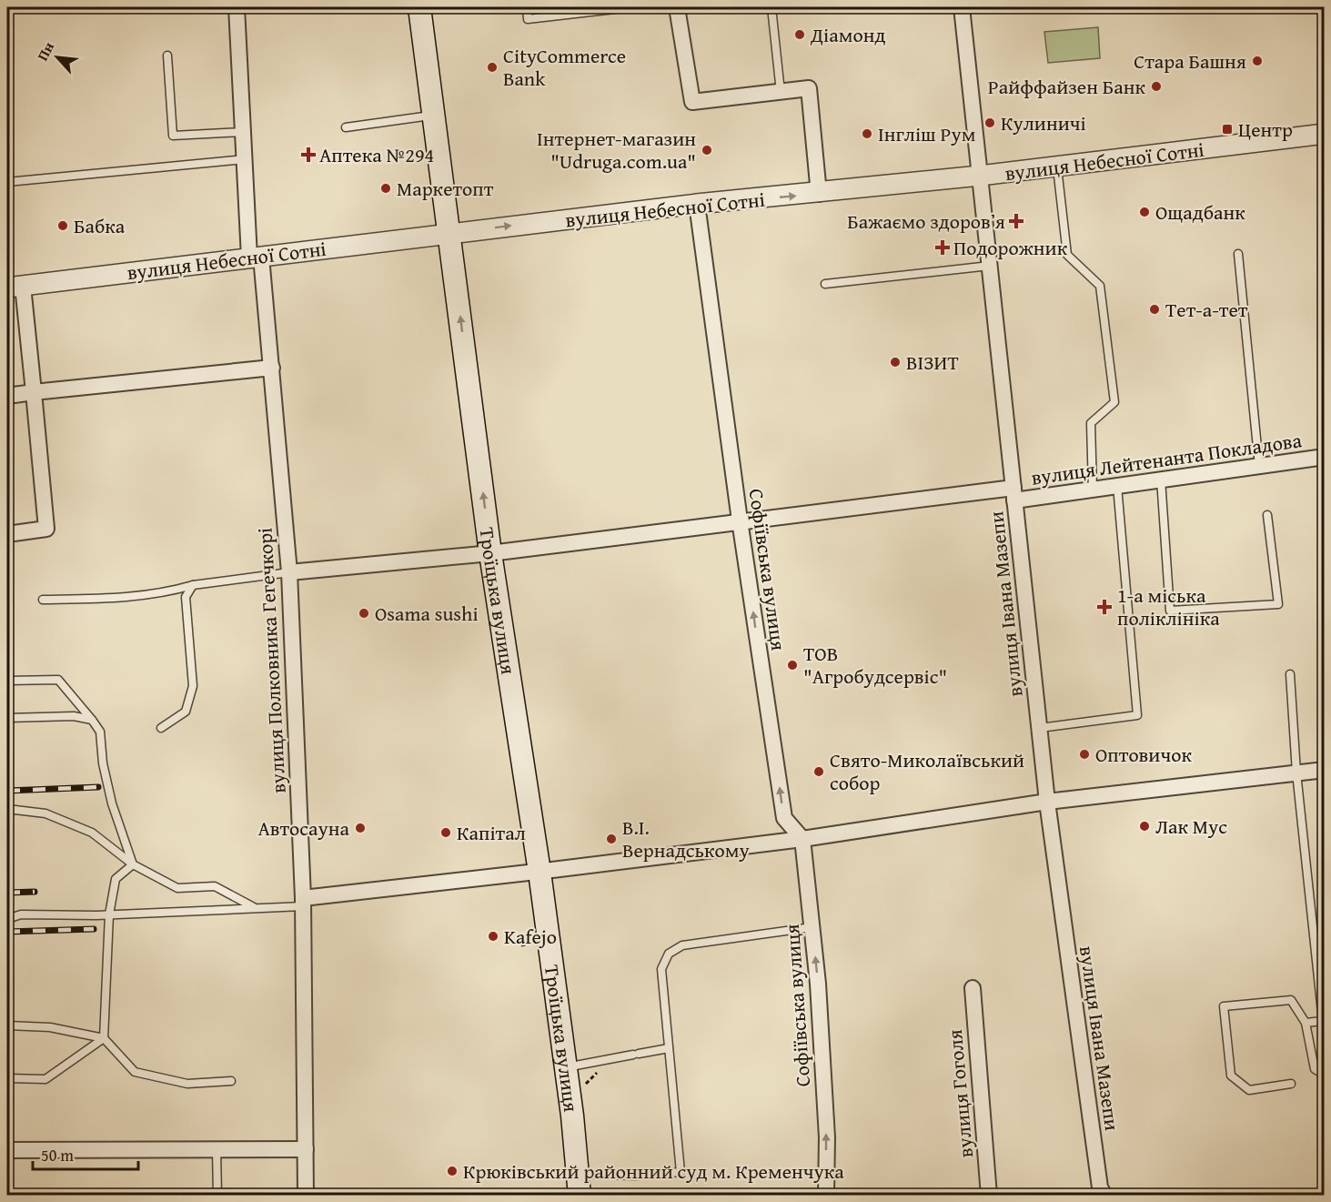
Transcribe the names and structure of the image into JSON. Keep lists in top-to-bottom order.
{
  "streets": {
    "main road": ["Троїцька вулиця"],
    "street": [
      "вулиця Небесної Сотні",
      "вулиця Лейтенанта Покладова",
      "Софіївська вулиця",
      "вулиця Івана Мазепи",
      "вулиця Полковника Гегечкорі",
      "вулиця Гоголя"
    ]
  },
  "crossings": [
    ["вулиця Небесної Сотні", "Софіївська вулиця"],
    ["вулиця Небесної Сотні", "Троїцька вулиця"],
    ["вулиця Небесної Сотні", "вулиця Івана Мазепи"],
    ["вулиця Небесної Сотні", "вулиця Полковника Гегечкорі"],
    ["вулиця Лейтенанта Покладова", "Софіївська вулиця"],
    ["вулиця Лейтенанта Покладова", "Троїцька вулиця"],
    ["вулиця Лейтенанта Покладова", "вулиця Івана Мазепи"],
    ["вулиця Лейтенанта Покладова", "вулиця Полковника Гегечкорі"]
  ],
  "one_way": ["Софіївська вулиця"],
  "places": {
    "other": [
      "Дiамонд",
      "Стара Башня",
      "CityCommerce Bank",
      "Райффайзен Банк",
      "Кулиничі",
      "Інгліш Рум",
      "Iнтернет-магазин \"Udruga.com.ua\"",
      "Маркетопт",
      "Ощадбанк",
      "Бабка",
      "Тет-а-тет",
      "ВІЗИТ",
      "Osama sushi",
      "ТОВ \"Агробудсервіс\"",
      "Оптовичок",
      "Свято-Миколаївський собор",
      "Лак Мус",
      "Автосауна",
      "Капітал",
      "В.І. Вернадському",
      "Kafejo",
      "Крюківський районний суд м. Кременчука"
    ],
    "transit": ["Центр"],
    "health": [
      "Аптека №294",
      "Бажаємо здоровʼя",
      "Подорожник",
      "1-а міська поліклініка"
    ]
  },
  "scale_bar": "50 m",
  "north": "top left"
}
